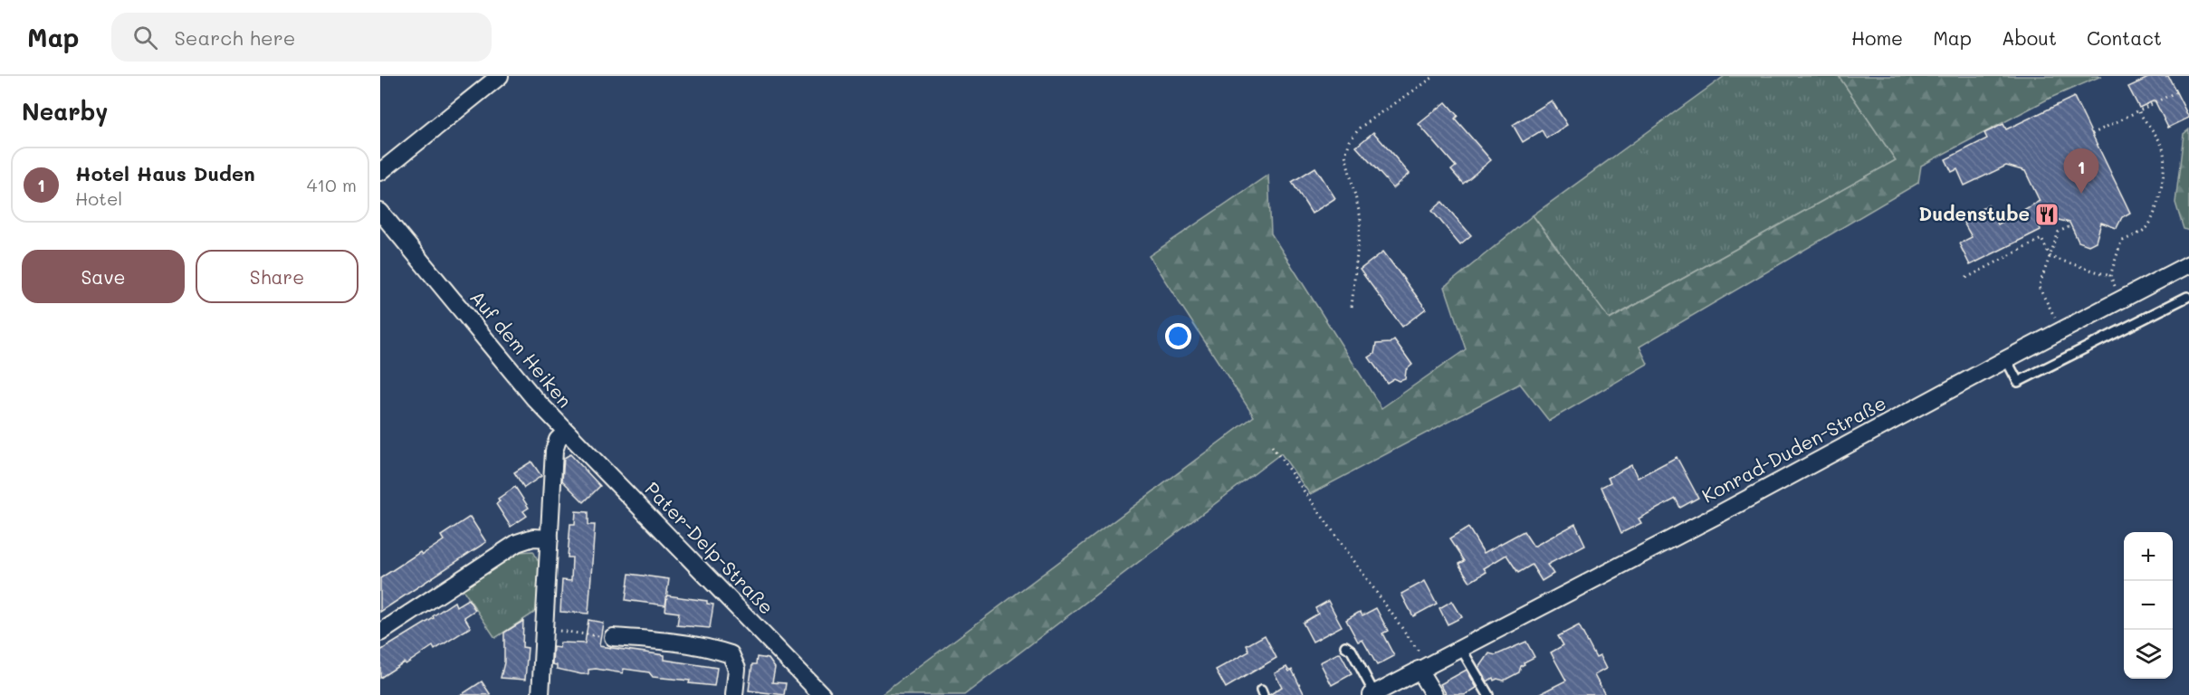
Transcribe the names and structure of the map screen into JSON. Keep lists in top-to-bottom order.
{
  "streets": {
    "street": ["Auf dem Heiken", "Konrad-Duden-Straße", "Pater-Delp-Straße"]
  },
  "crossings": [
    ["Auf dem Heiken", "Pater-Delp-Straße"]
  ],
  "places": {
    "restaurant": ["Dudenstube"]
  },
  "page": {
    "header": "Map",
    "search": "Search here",
    "nav": [
      "Home",
      "Map",
      "About",
      "Contact"
    ],
    "heading": "Nearby",
    "list": [
      {
        "mark": "1",
        "name": "Hotel Haus Duden",
        "note": "Hotel",
        "value": "410 m"
      }
    ],
    "pins": "1",
    "buttons": ["Save", "Share"],
    "map_buttons": ["+", "−"]
  }
}
